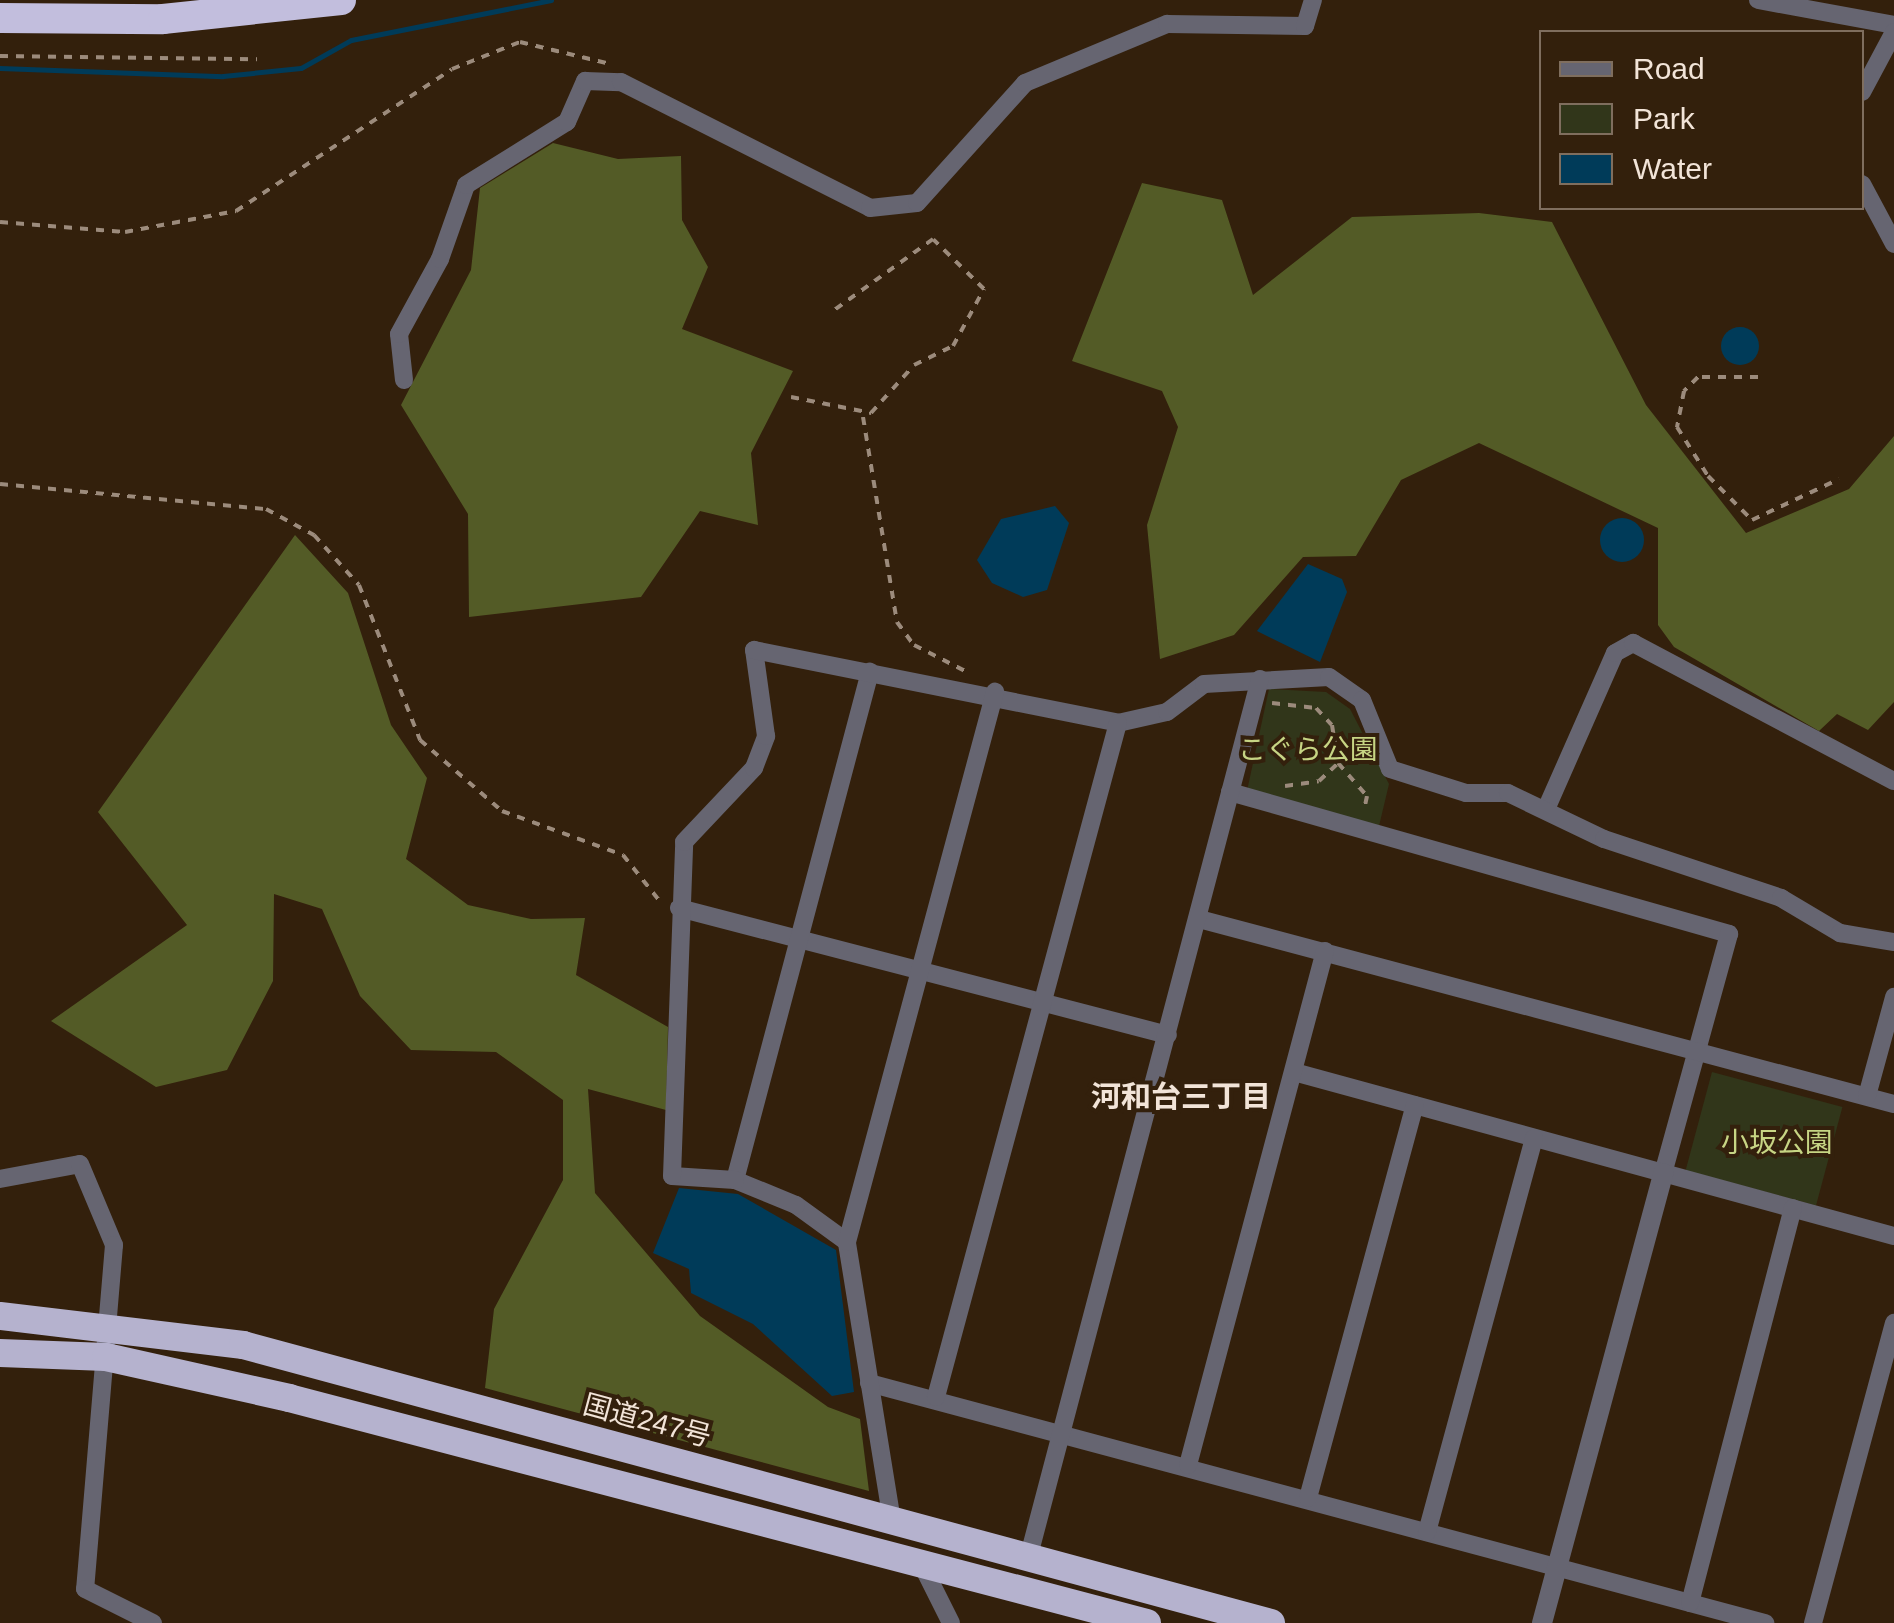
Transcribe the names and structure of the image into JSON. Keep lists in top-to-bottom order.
{
  "streets": {
    "highway": ["国道247号"]
  },
  "districts": ["河和台三丁目"],
  "parks": ["こぐら公園", "小坂公園"],
  "legend": ["Road", "Park", "Water"]
}
